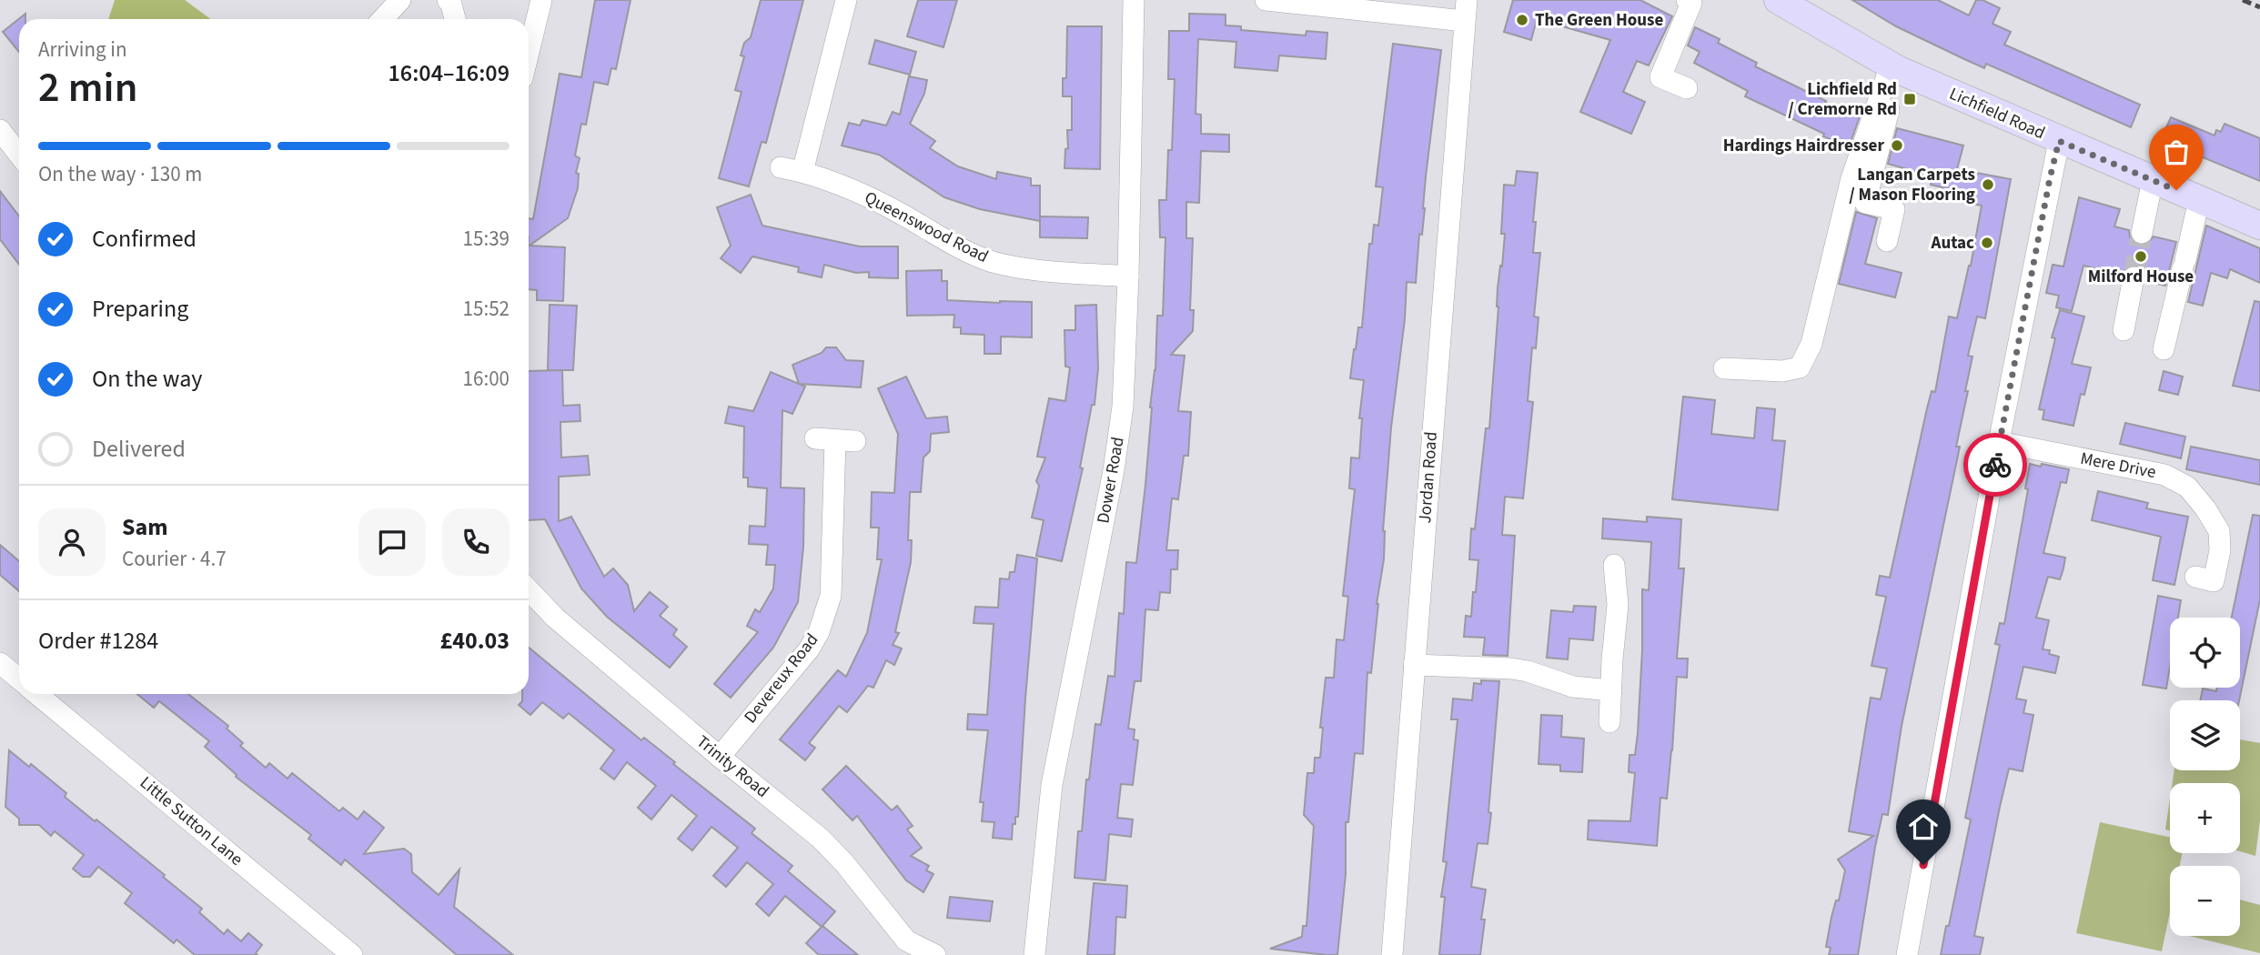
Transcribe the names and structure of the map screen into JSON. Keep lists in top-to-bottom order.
{
  "streets": {
    "main road": ["Lichfield Road"],
    "street": [
      "Queenswood Road",
      "Mere Drive",
      "Jordan Road",
      "Dower Road",
      "Devereux Road",
      "Trinity Road",
      "Little Sutton Lane"
    ]
  },
  "crossings": [
    ["Queenswood Road", "Dower Road"],
    ["Devereux Road", "Trinity Road"]
  ],
  "places": {
    "other": [
      "The Green House",
      "Hardings Hairdresser",
      "Langan Carpets / Mason Flooring",
      "Autac",
      "Milford House"
    ],
    "transit": ["Lichfield Rd / Cremorne Rd"]
  },
  "page": {
    "heading": ["2 min", "Arriving in", "16:04–16:09"],
    "panel": [
      "Sam",
      "Courier · 4.7",
      "Order #1284",
      "£40.03"
    ],
    "bar": "On the way · 130 m",
    "list": [
      ["Confirmed", "15:39"],
      ["Preparing", "15:52"],
      ["On the way", "16:00"],
      "Delivered"
    ],
    "map_buttons": ["+", "−"]
  }
}
